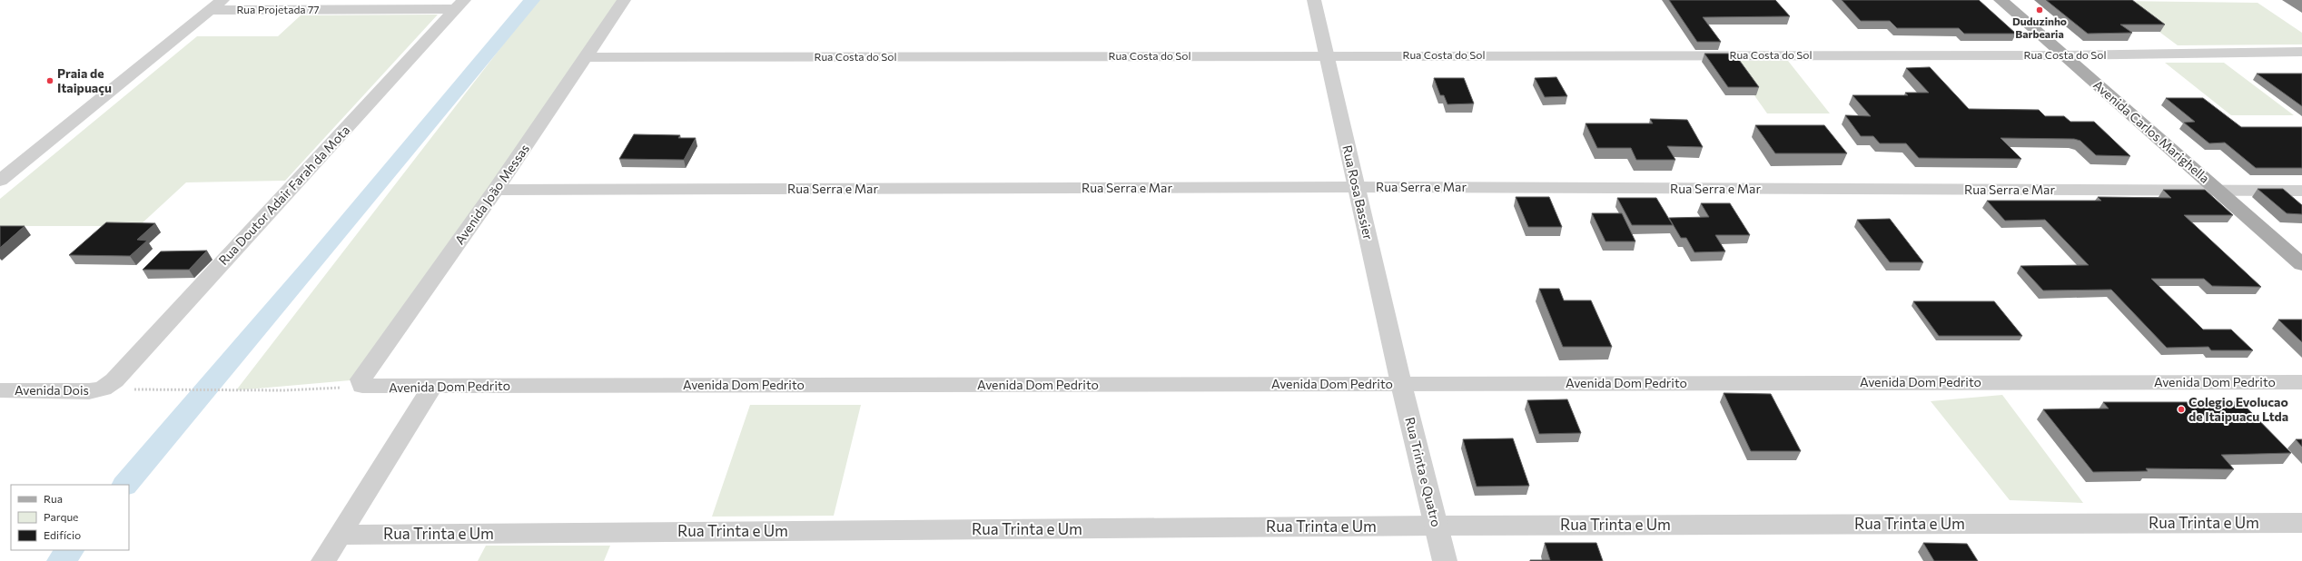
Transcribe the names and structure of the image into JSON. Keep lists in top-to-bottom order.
{
  "streets": {
    "main road": ["Avenida Carlos Marighella"],
    "street": [
      "Rua Projetada 77",
      "Rua Costa do Sol",
      "Rua Serra e Mar",
      "Rua Rosa Bassier",
      "Avenida João Messas",
      "Rua Doutor Adair Farah da Mota",
      "Avenida Dom Pedrito",
      "Avenida Dois",
      "Rua Trinta e Quatro",
      "Rua Trinta e Um"
    ]
  },
  "crossings": [
    ["Rua Projetada 77", "Rua Doutor Adair Farah da Mota"],
    ["Rua Costa do Sol", "Avenida Carlos Marighella"],
    ["Rua Costa do Sol", "Rua Rosa Bassier"],
    ["Rua Costa do Sol", "Avenida João Messas"],
    ["Avenida Carlos Marighella", "Rua Serra e Mar"],
    ["Rua Serra e Mar", "Rua Rosa Bassier"],
    ["Rua Serra e Mar", "Avenida João Messas"],
    ["Rua Rosa Bassier", "Avenida Dom Pedrito"],
    ["Rua Rosa Bassier", "Rua Trinta e Quatro"],
    ["Avenida João Messas", "Avenida Dom Pedrito"],
    ["Rua Doutor Adair Farah da Mota", "Avenida Dois"],
    ["Avenida Dom Pedrito", "Rua Trinta e Quatro"],
    ["Rua Trinta e Quatro", "Rua Trinta e Um"]
  ],
  "places": ["Duduzinho Barbearia", "Praia de Itaipuaçu", "Colegio Evolucao de Itaipuacu Ltda"],
  "legend": ["Rua", "Parque", "Edifício"]
}
